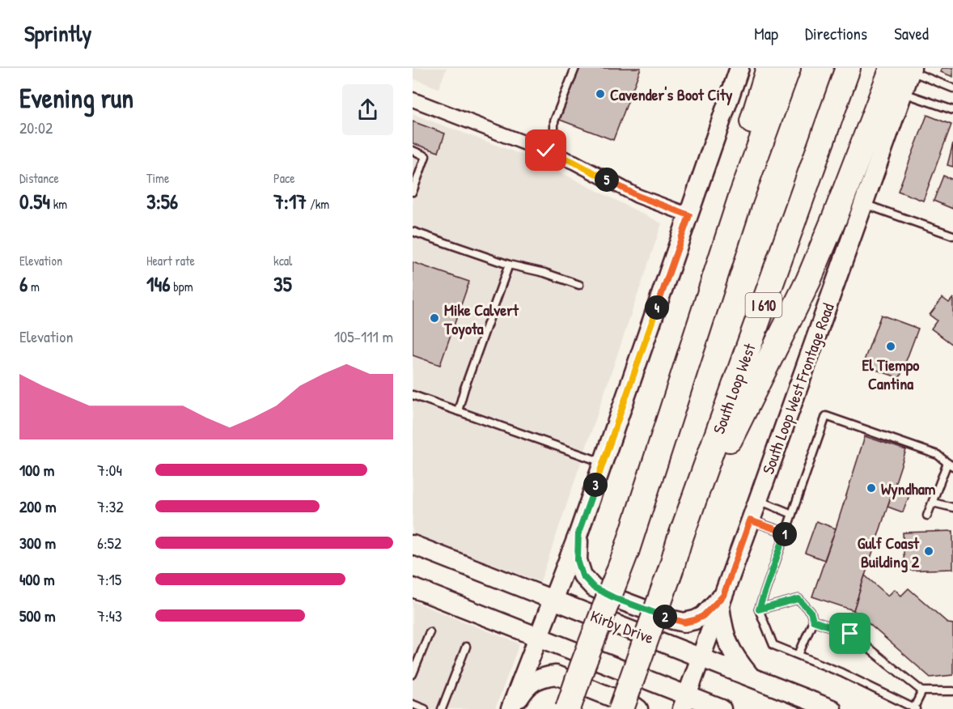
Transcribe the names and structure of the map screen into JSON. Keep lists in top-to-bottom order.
{
  "streets": {
    "highway": ["I 610", "South Loop West"],
    "main road": ["South Loop West Frontage Road", "Kirby Drive"]
  },
  "crossings": [
    ["South Loop West Frontage Road", "Kirby Drive"]
  ],
  "places": [
    "Cavender's Boot City",
    "Mike Calvert Toyota",
    "El Tiempo Cantina",
    "Wyndham",
    "Gulf Coast Building 2"
  ],
  "page": {
    "header": "Sprintly",
    "nav": ["Map", "Directions", "Saved"],
    "heading": ["Evening run", "20:02"],
    "stats": [
      ["Distance", "0.54 km"],
      ["Time", "3:56"],
      ["Pace", "7:17 /km"],
      ["Elevation", "6 m"],
      ["Heart rate", "146 bpm"],
      ["kcal", "35"]
    ],
    "pins": [
      "5",
      "4",
      "3",
      "1",
      "2"
    ],
    "chart": ["Elevation", "105–111 m"],
    "list": [
      {
        "name": "100 m",
        "note": "7:04"
      },
      {
        "name": "200 m",
        "note": "7:32"
      },
      {
        "name": "300 m",
        "note": "6:52"
      },
      {
        "name": "400 m",
        "note": "7:15"
      },
      {
        "name": "500 m",
        "note": "7:43"
      }
    ]
  }
}
